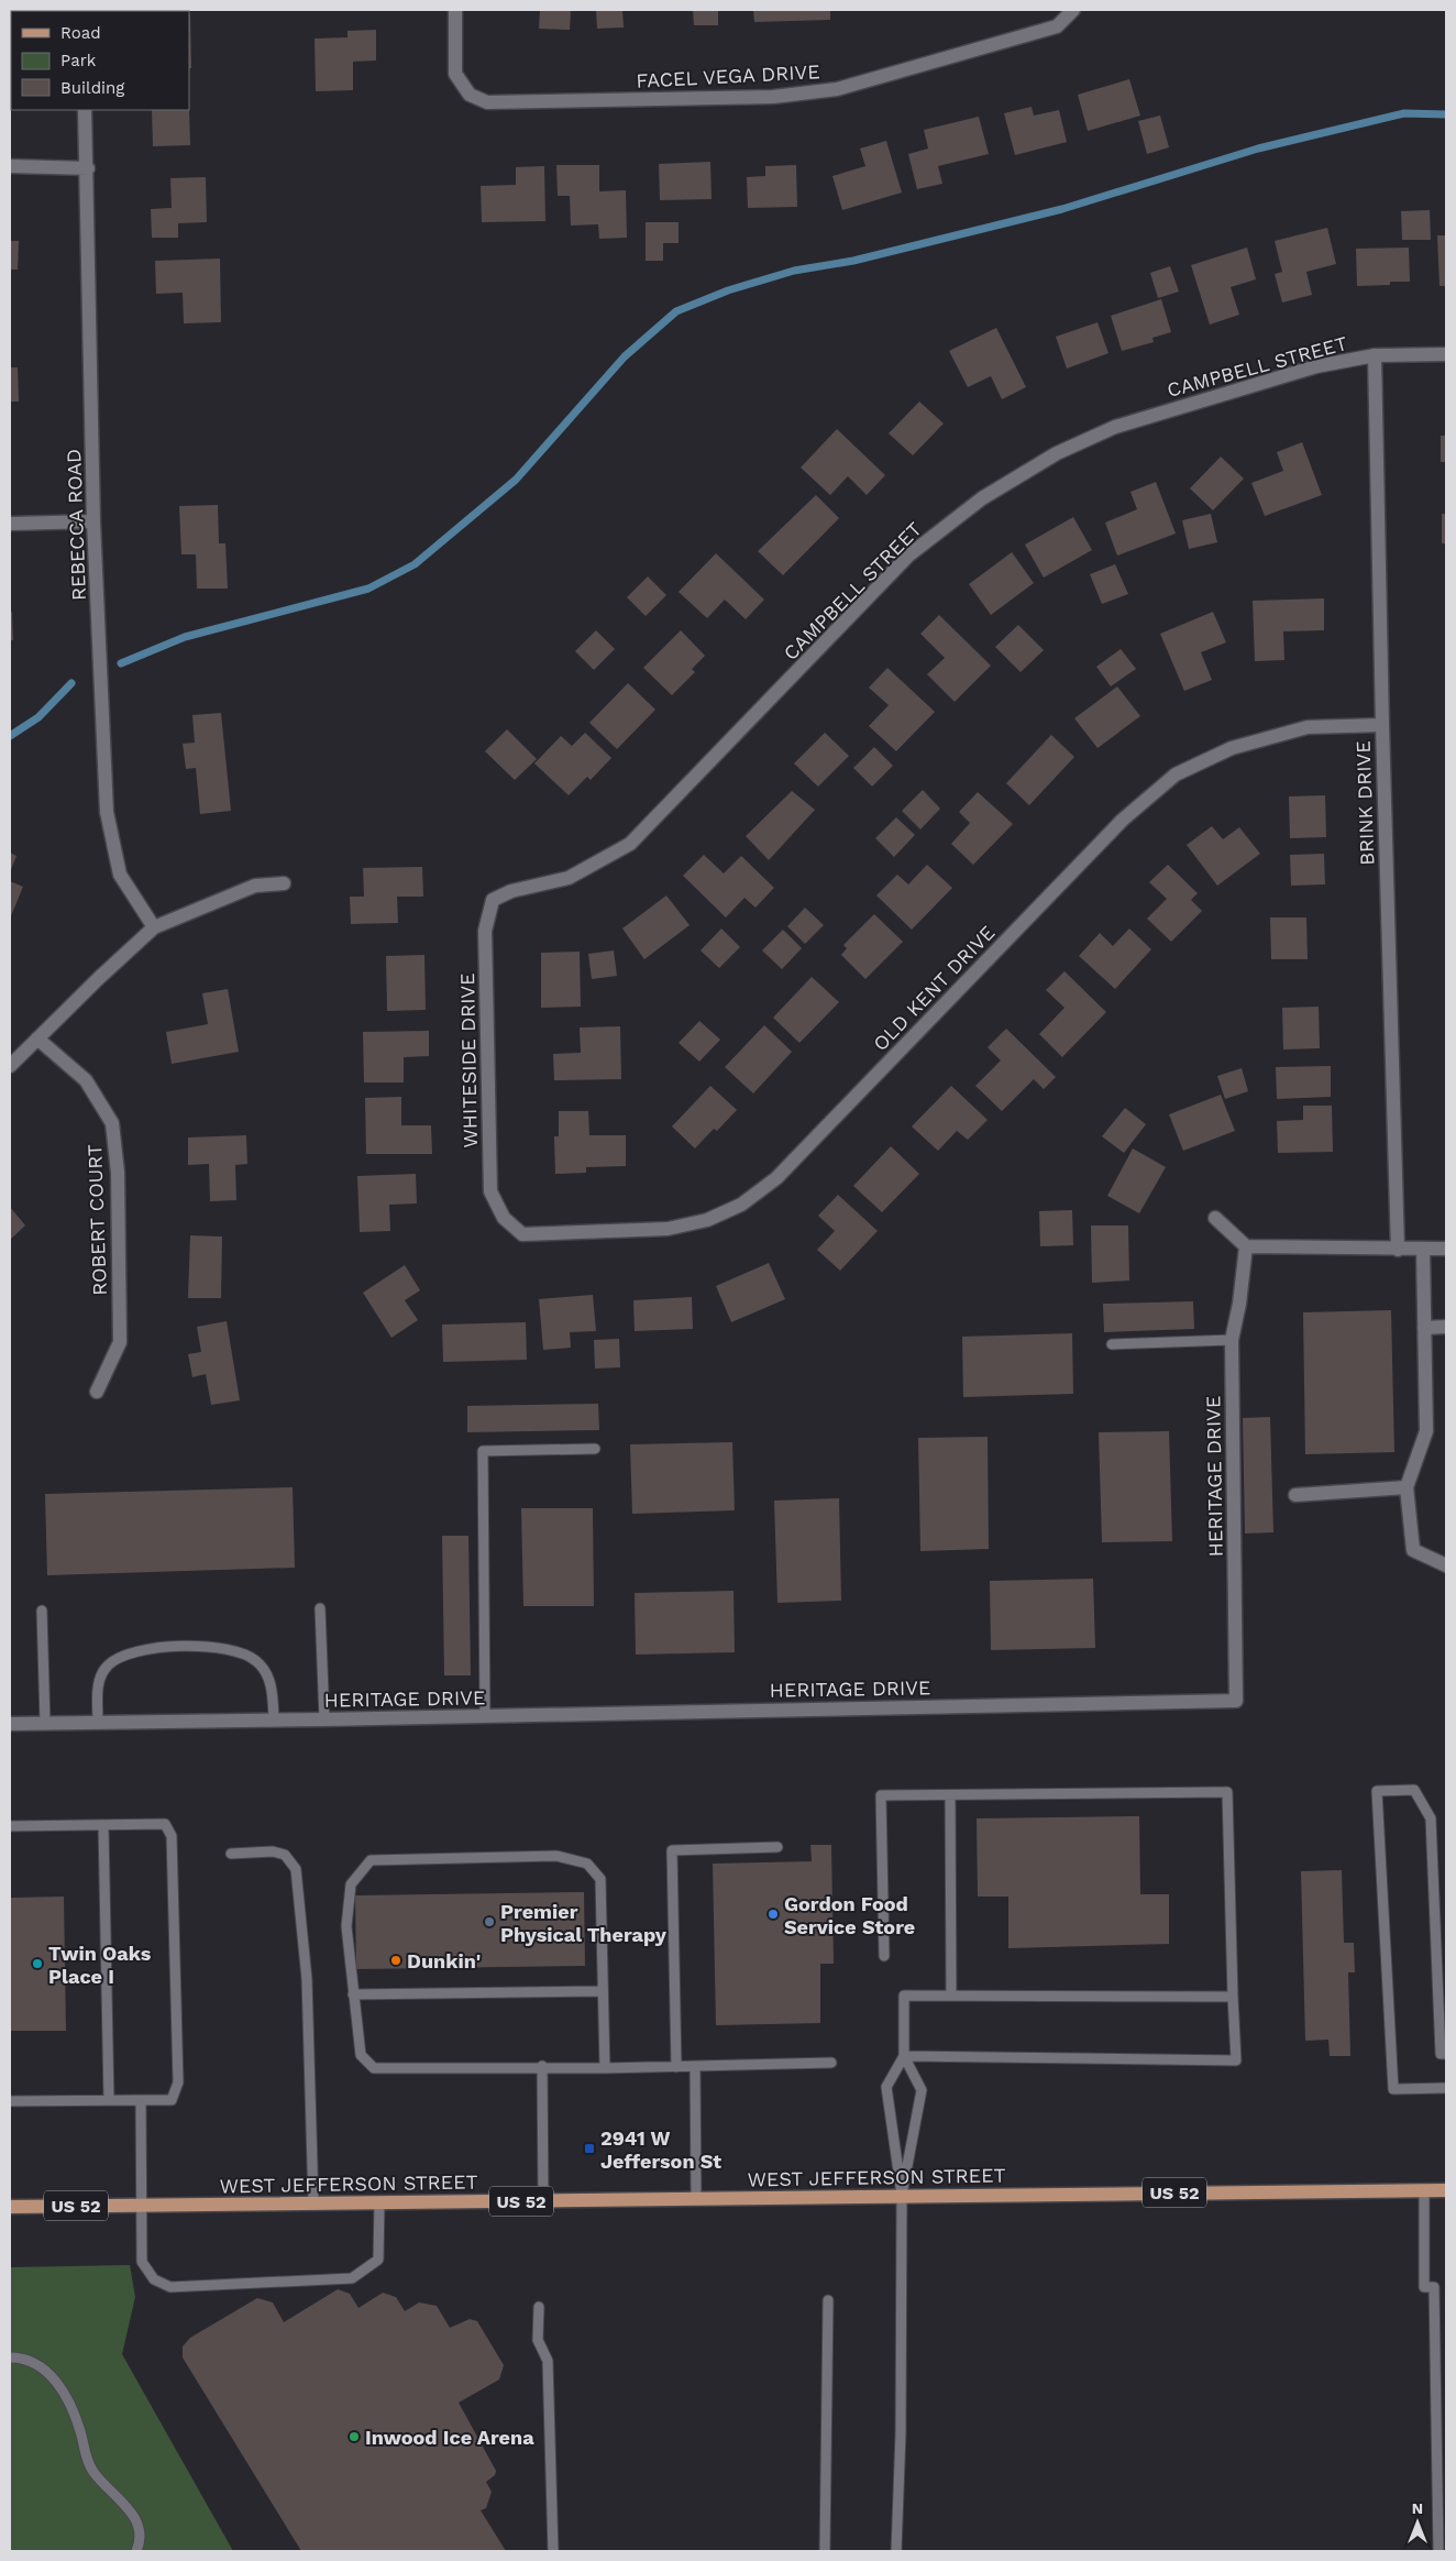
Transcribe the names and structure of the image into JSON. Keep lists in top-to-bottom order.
{
  "streets": {
    "main road": ["WEST JEFFERSON STREET", "US 52"],
    "street": [
      "FACEL VEGA DRIVE",
      "CAMPBELL STREET",
      "REBECCA ROAD",
      "BRINK DRIVE",
      "OLD KENT DRIVE",
      "WHITESIDE DRIVE",
      "ROBERT COURT",
      "HERITAGE DRIVE"
    ]
  },
  "crossings": [
    ["CAMPBELL STREET", "BRINK DRIVE"],
    ["CAMPBELL STREET", "WHITESIDE DRIVE"],
    ["BRINK DRIVE", "OLD KENT DRIVE"],
    ["OLD KENT DRIVE", "WHITESIDE DRIVE"]
  ],
  "places": {
    "other": [
      "Gordon Food Service Store",
      "Premier Physical Therapy",
      "Dunkin'",
      "Twin Oaks Place I",
      "Inwood Ice Arena"
    ],
    "transit": ["2941 W Jefferson St"]
  },
  "legend": ["Road", "Park", "Building"],
  "north": "top"
}
